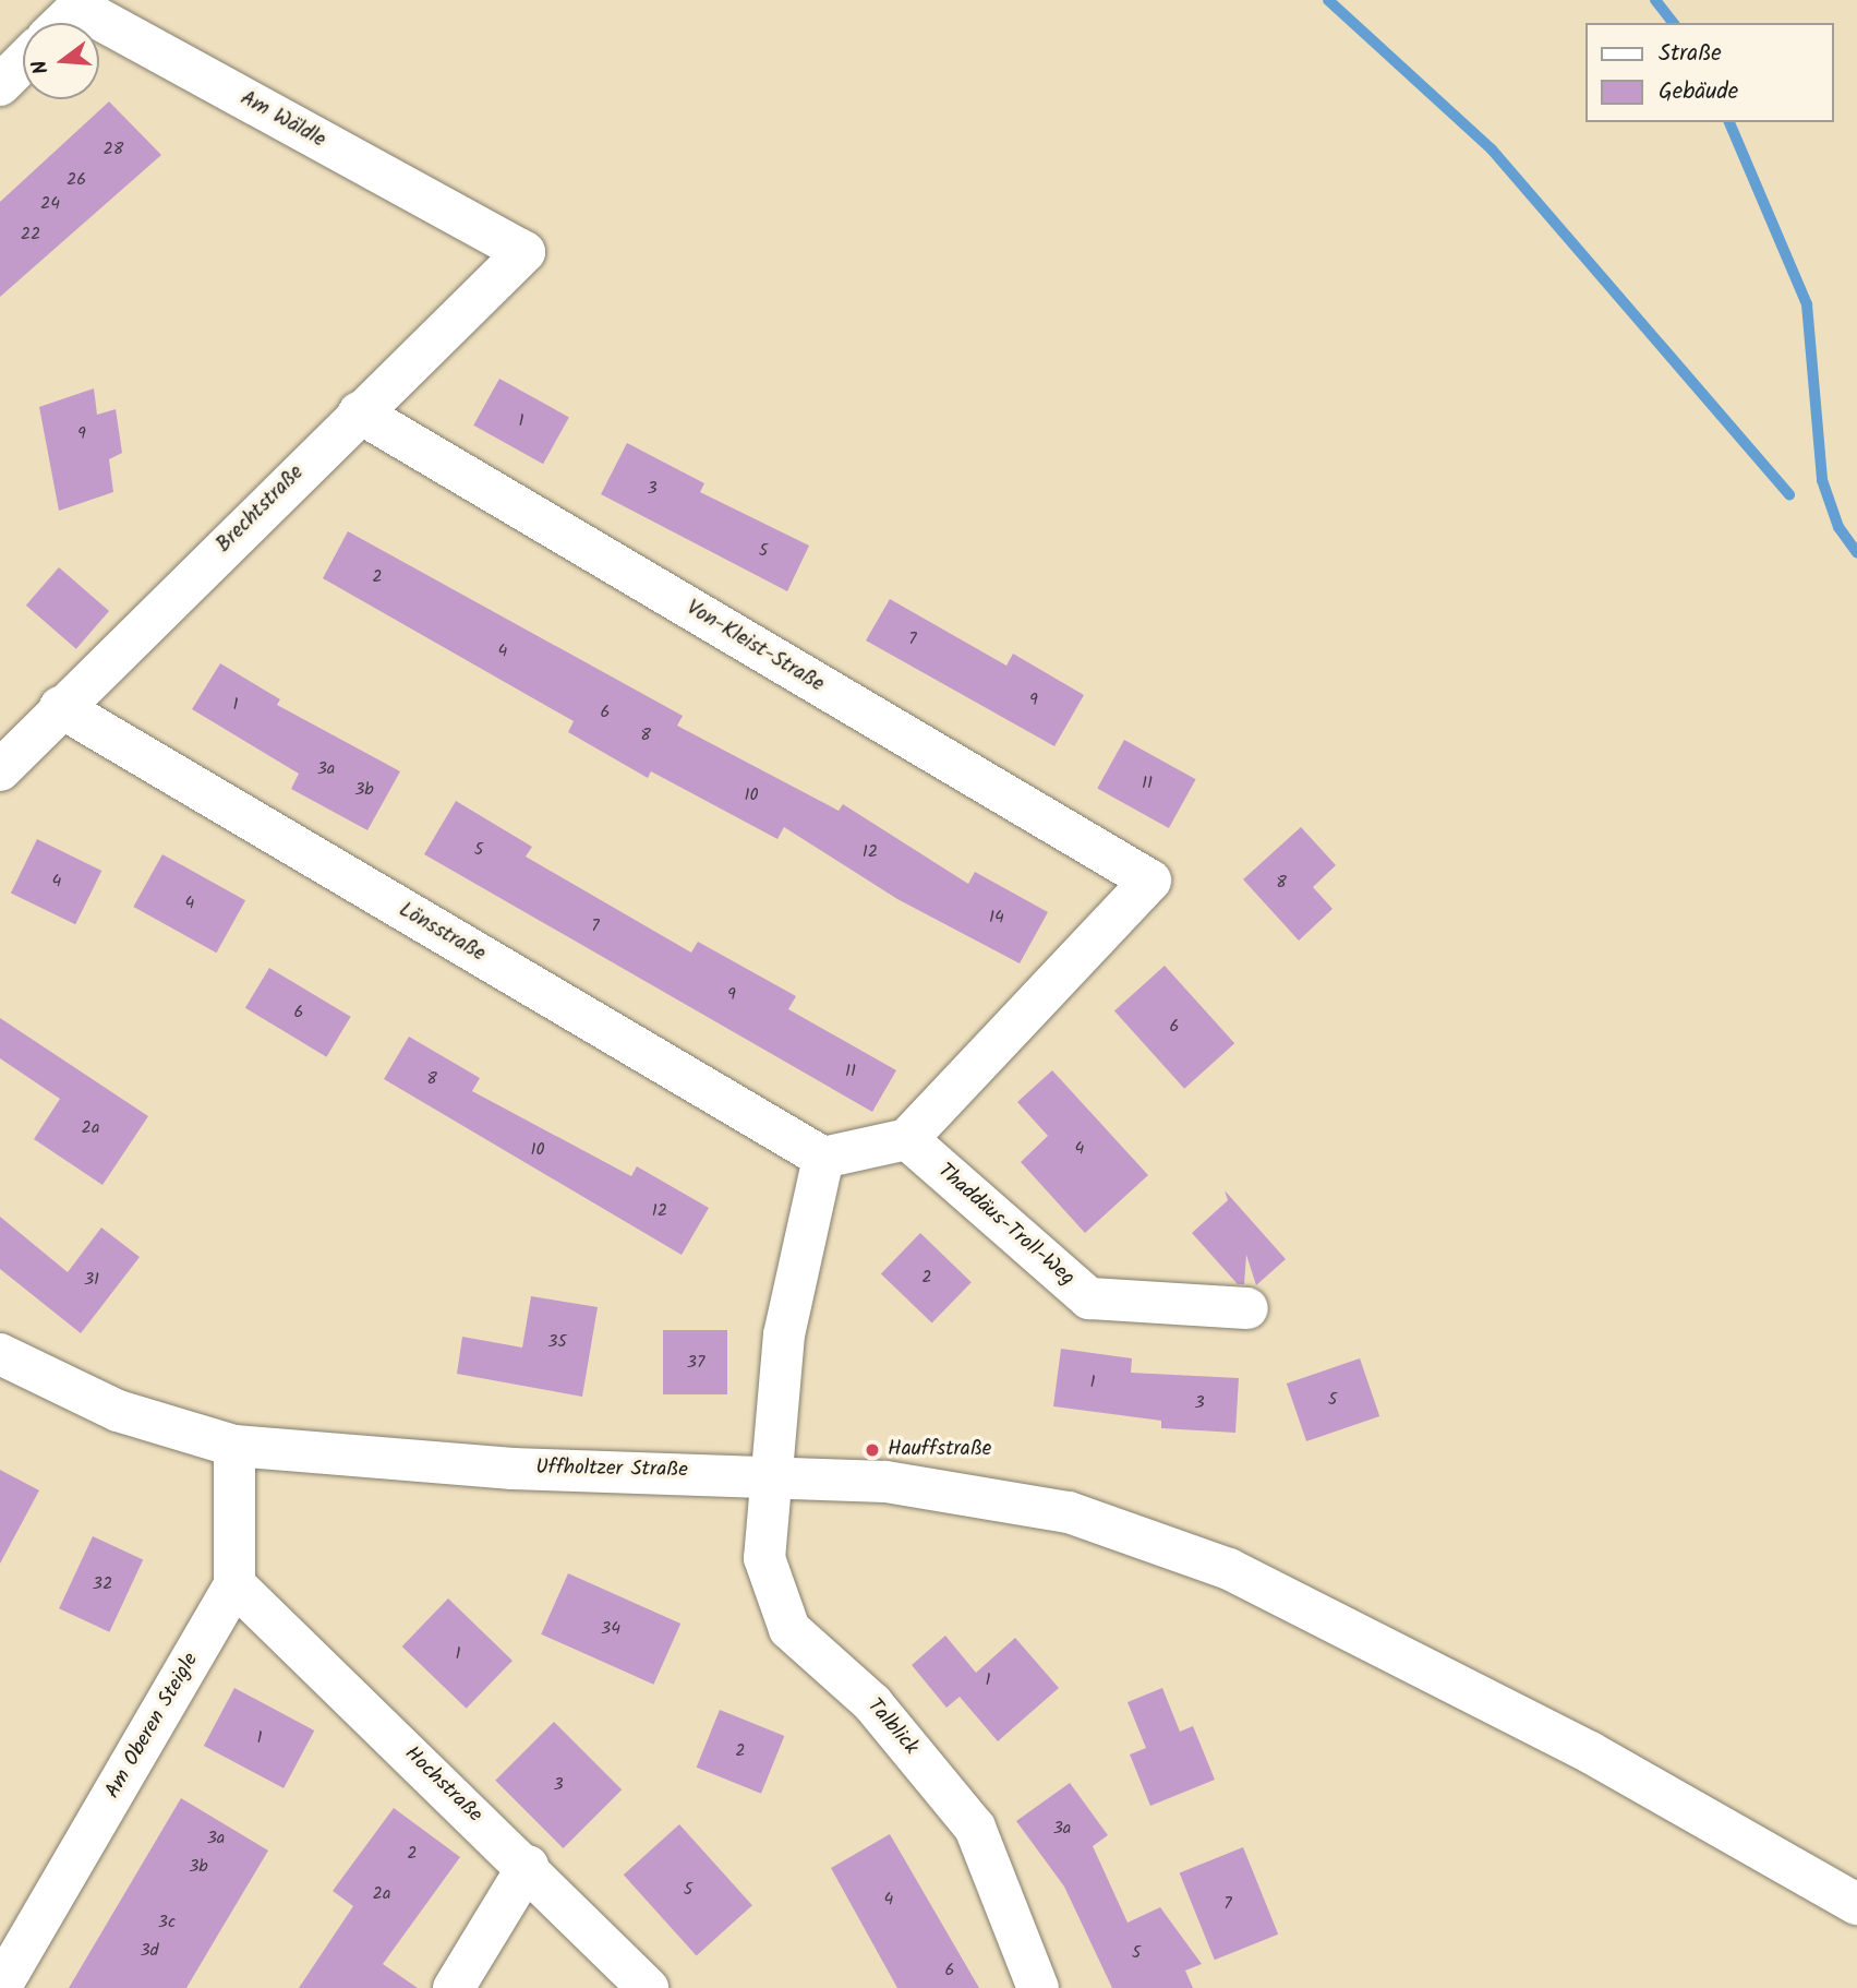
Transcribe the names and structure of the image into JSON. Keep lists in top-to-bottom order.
{
  "streets": {
    "street": [
      "Am Wäldle",
      "Brechtstraße",
      "Von-Kleist-Straße",
      "Lönsstraße",
      "Thaddäus-Troll-Weg",
      "Uffholtzer Straße",
      "Am Oberen Steigle",
      "Talblick",
      "Hochstraße"
    ]
  },
  "crossings": [
    ["Am Wäldle", "Brechtstraße"],
    ["Brechtstraße", "Von-Kleist-Straße"],
    ["Brechtstraße", "Lönsstraße"],
    ["Von-Kleist-Straße", "Thaddäus-Troll-Weg"],
    ["Uffholtzer Straße", "Talblick"],
    ["Am Oberen Steigle", "Hochstraße"]
  ],
  "places": ["Hauffstraße"],
  "house_numbers": [
    "28",
    "26",
    "24",
    "22",
    "1",
    "9",
    "3",
    "5",
    "2",
    "7",
    "4",
    "9",
    "1",
    "6",
    "8",
    "3a",
    "11",
    "3b",
    "10",
    "5",
    "12",
    "4",
    "8",
    "4",
    "14",
    "7",
    "9",
    "6",
    "6",
    "11",
    "8",
    "2a",
    "4",
    "10",
    "12",
    "2",
    "31",
    "35",
    "37",
    "1",
    "5",
    "3",
    "32",
    "34",
    "1",
    "1",
    "1",
    "2",
    "3",
    "3a",
    "3a",
    "2",
    "3b",
    "5",
    "2a",
    "4",
    "7",
    "3c",
    "3d",
    "5",
    "6"
  ],
  "legend": ["Straße", "Gebäude"],
  "north": "left"
}
